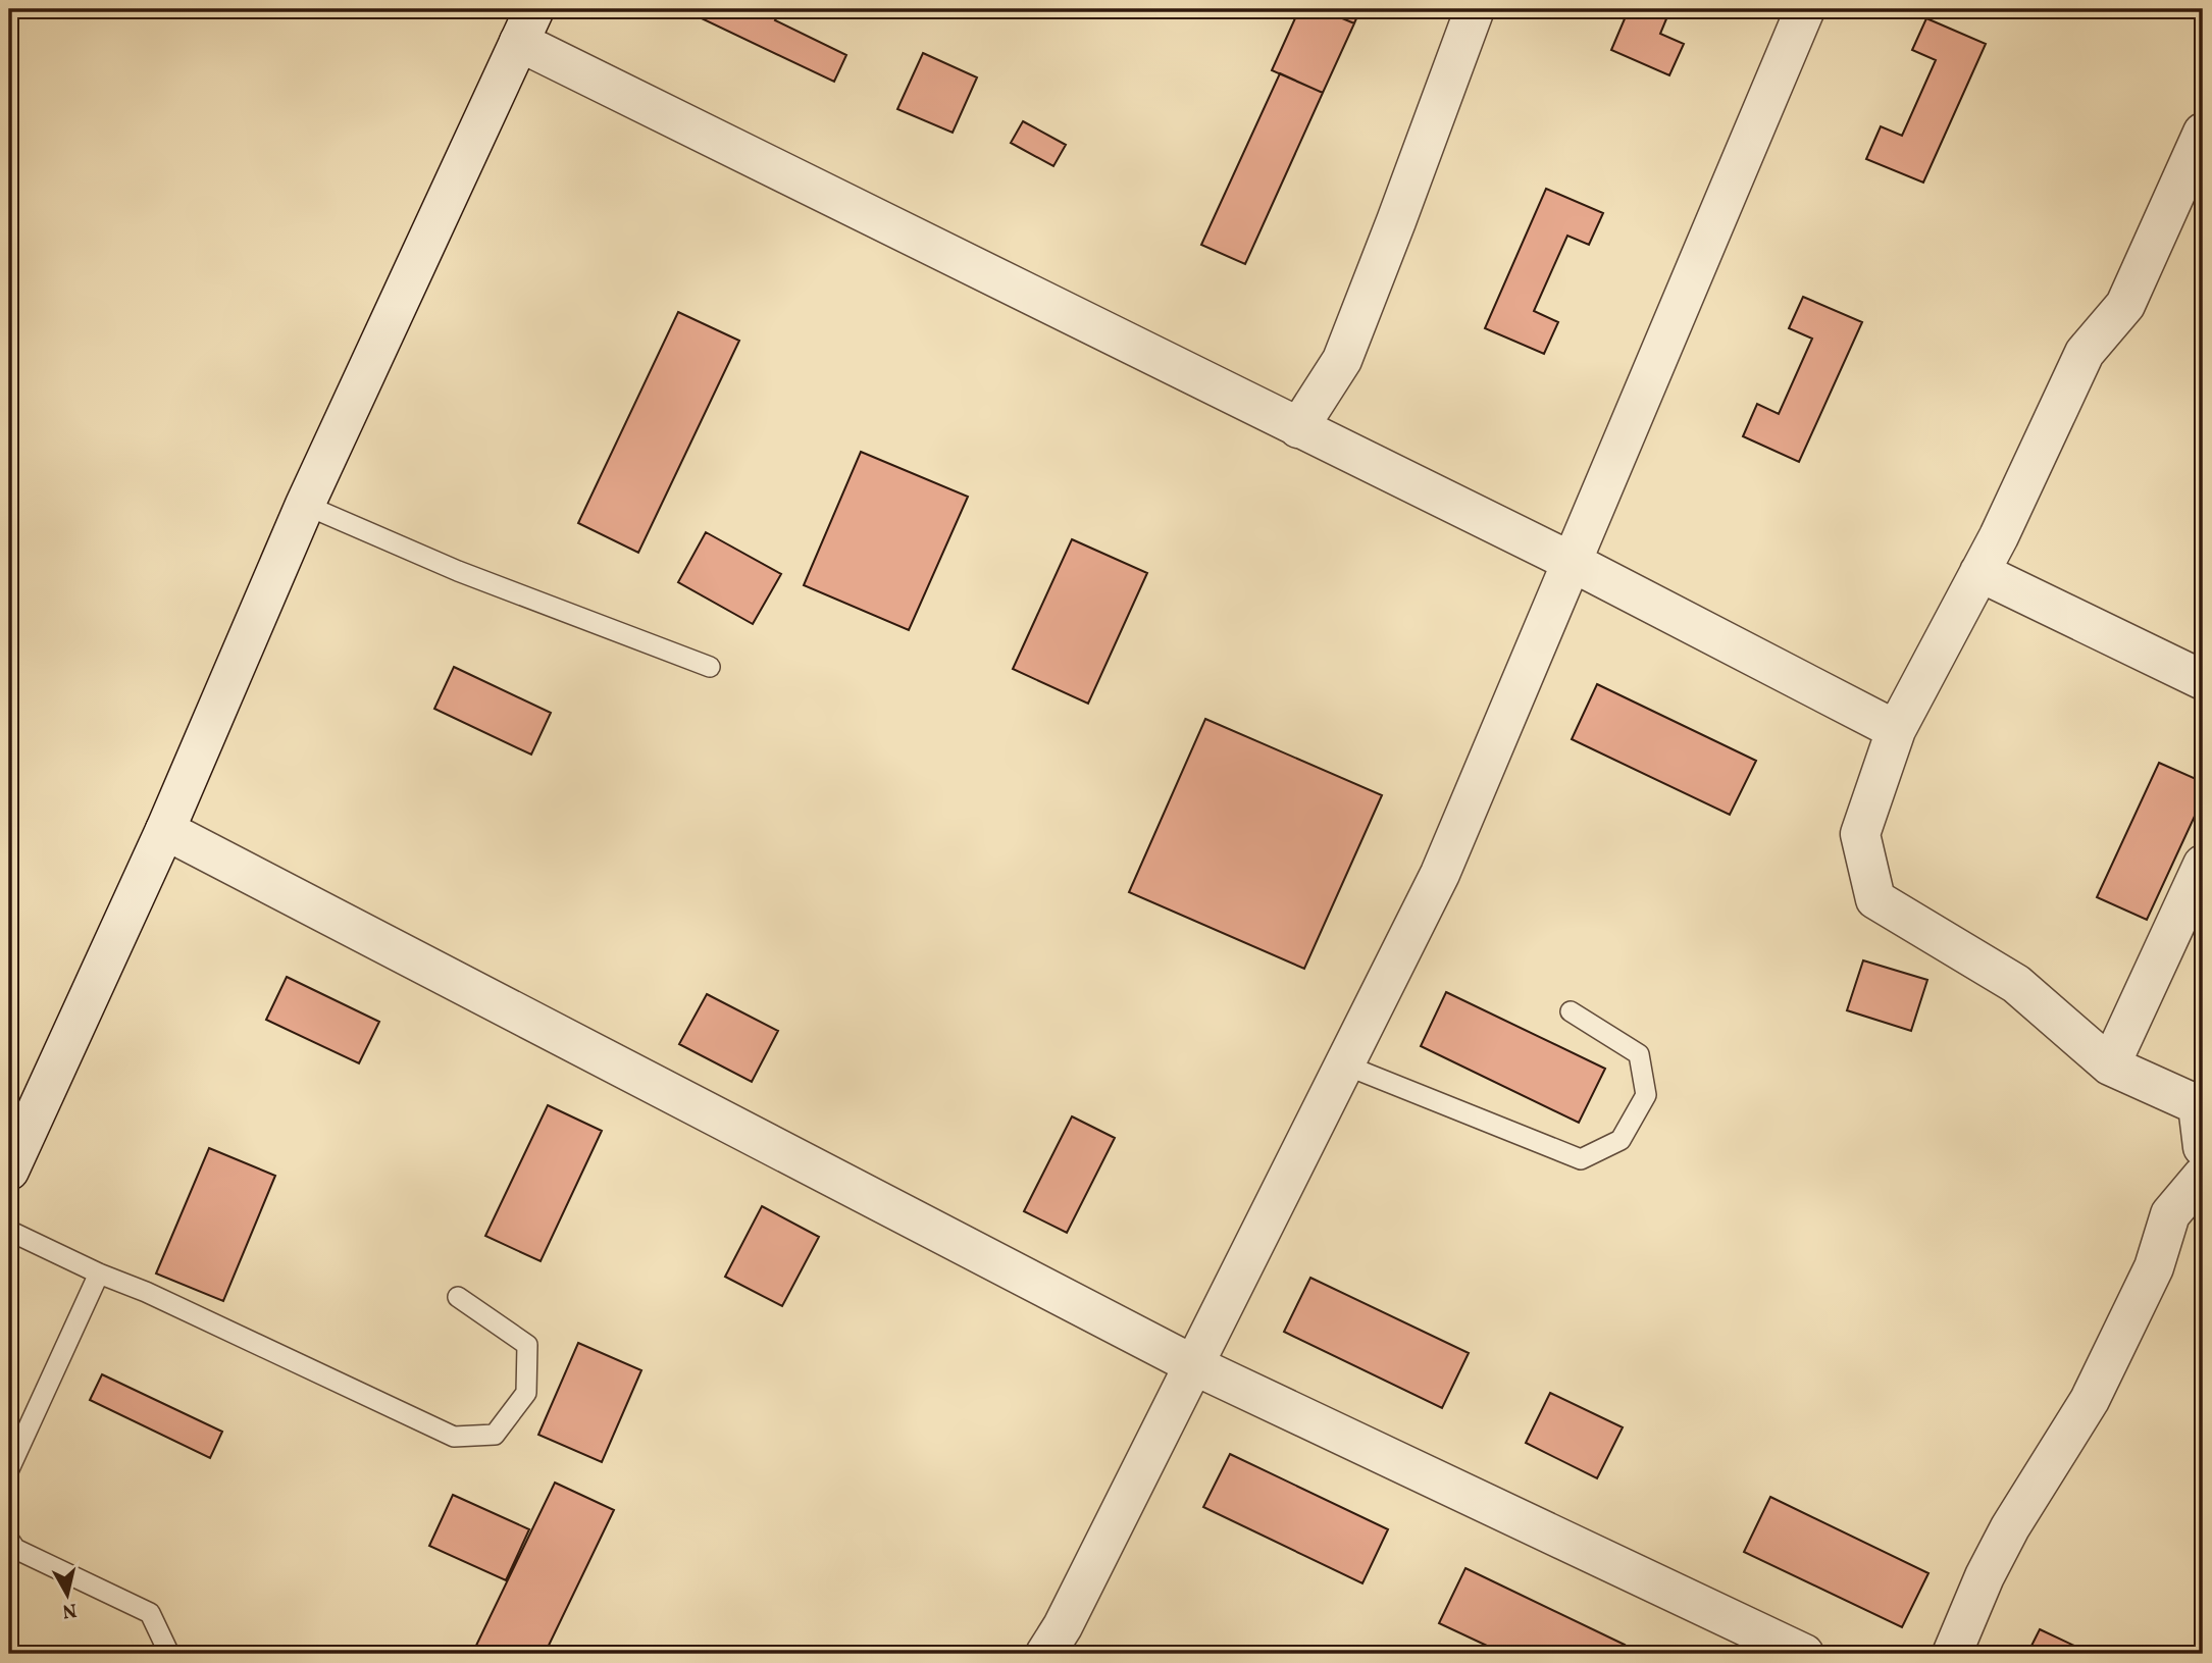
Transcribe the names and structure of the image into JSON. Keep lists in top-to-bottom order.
{
  "north": "bottom"
}
